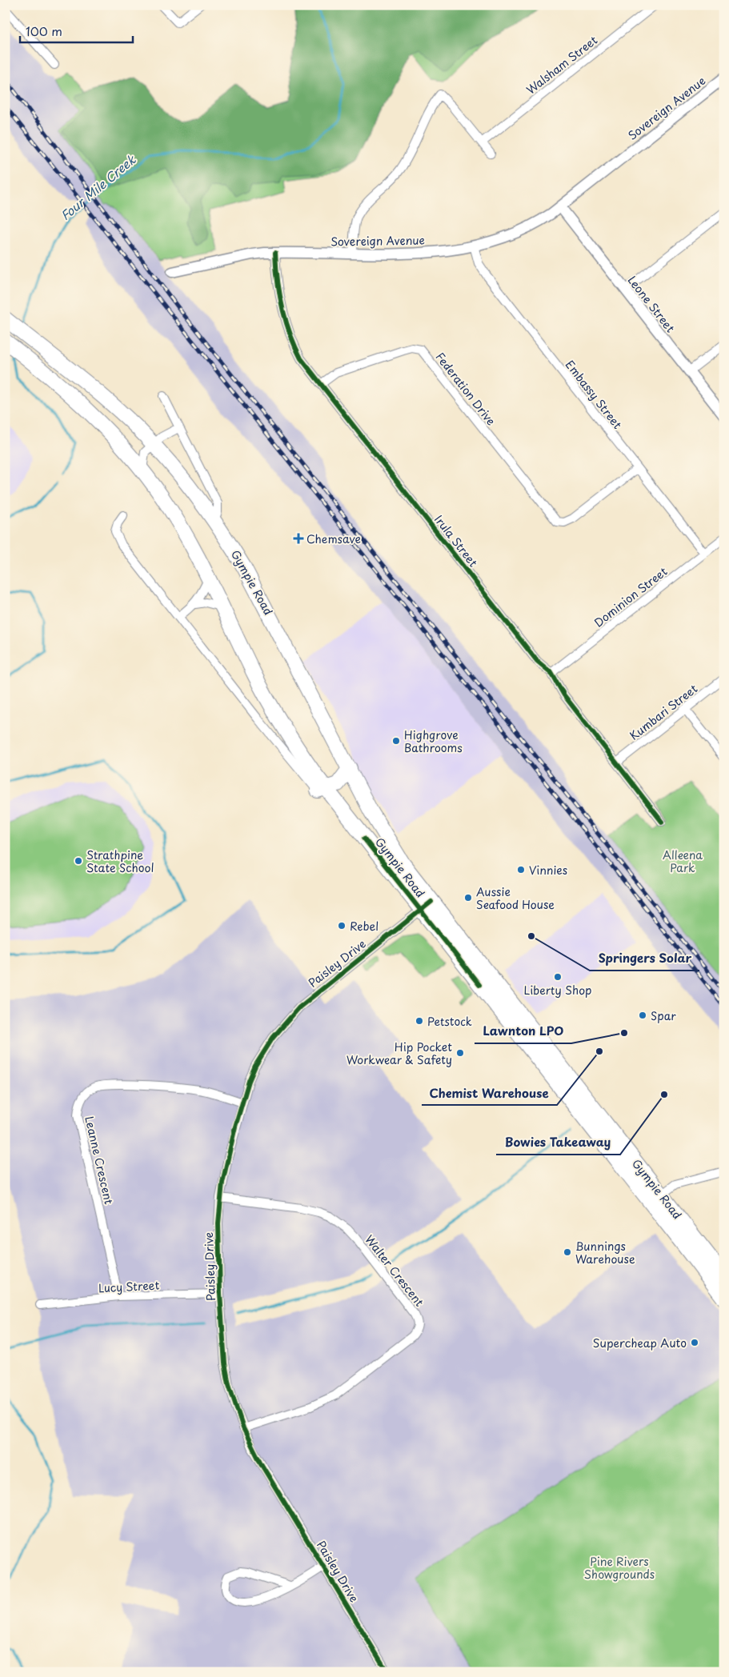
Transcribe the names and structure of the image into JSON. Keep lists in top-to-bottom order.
{
  "streets": {
    "highway": ["Gympie Road"],
    "street": [
      "Walsham Street",
      "Sovereign Avenue",
      "Leone Street",
      "Federation Drive",
      "Embassy Street",
      "Irula Street",
      "Dominion Street",
      "Kumbari Street",
      "Paisley Drive",
      "Leanne Crescent",
      "Walter Crescent",
      "Lucy Street"
    ]
  },
  "crossings": [
    ["Sovereign Avenue", "Leone Street"],
    ["Sovereign Avenue", "Embassy Street"],
    ["Sovereign Avenue", "Irula Street"],
    ["Federation Drive", "Embassy Street"],
    ["Federation Drive", "Irula Street"],
    ["Embassy Street", "Dominion Street"],
    ["Irula Street", "Dominion Street"],
    ["Irula Street", "Kumbari Street"],
    ["Gympie Road", "Paisley Drive"],
    ["Paisley Drive", "Leanne Crescent"],
    ["Paisley Drive", "Walter Crescent"],
    ["Paisley Drive", "Lucy Street"],
    ["Leanne Crescent", "Lucy Street"]
  ],
  "water": ["Four Mile Creek"],
  "parks": ["Alleena Park", "Pine Rivers Showgrounds"],
  "places": {
    "health": ["Chemsave"],
    "other": [
      "Highgrove Bathrooms",
      "Strathpine State School",
      "Vinnies",
      "Aussie Seafood House",
      "Rebel",
      "Springers Solar",
      "Liberty Shop",
      "Spar",
      "Petstock",
      "Lawnton LPO",
      "Chemist Warehouse",
      "Hip Pocket Workwear & Safety",
      "Bowies Takeaway",
      "Bunnings Warehouse",
      "Supercheap Auto"
    ]
  },
  "scale_bar": "100 m"
}
